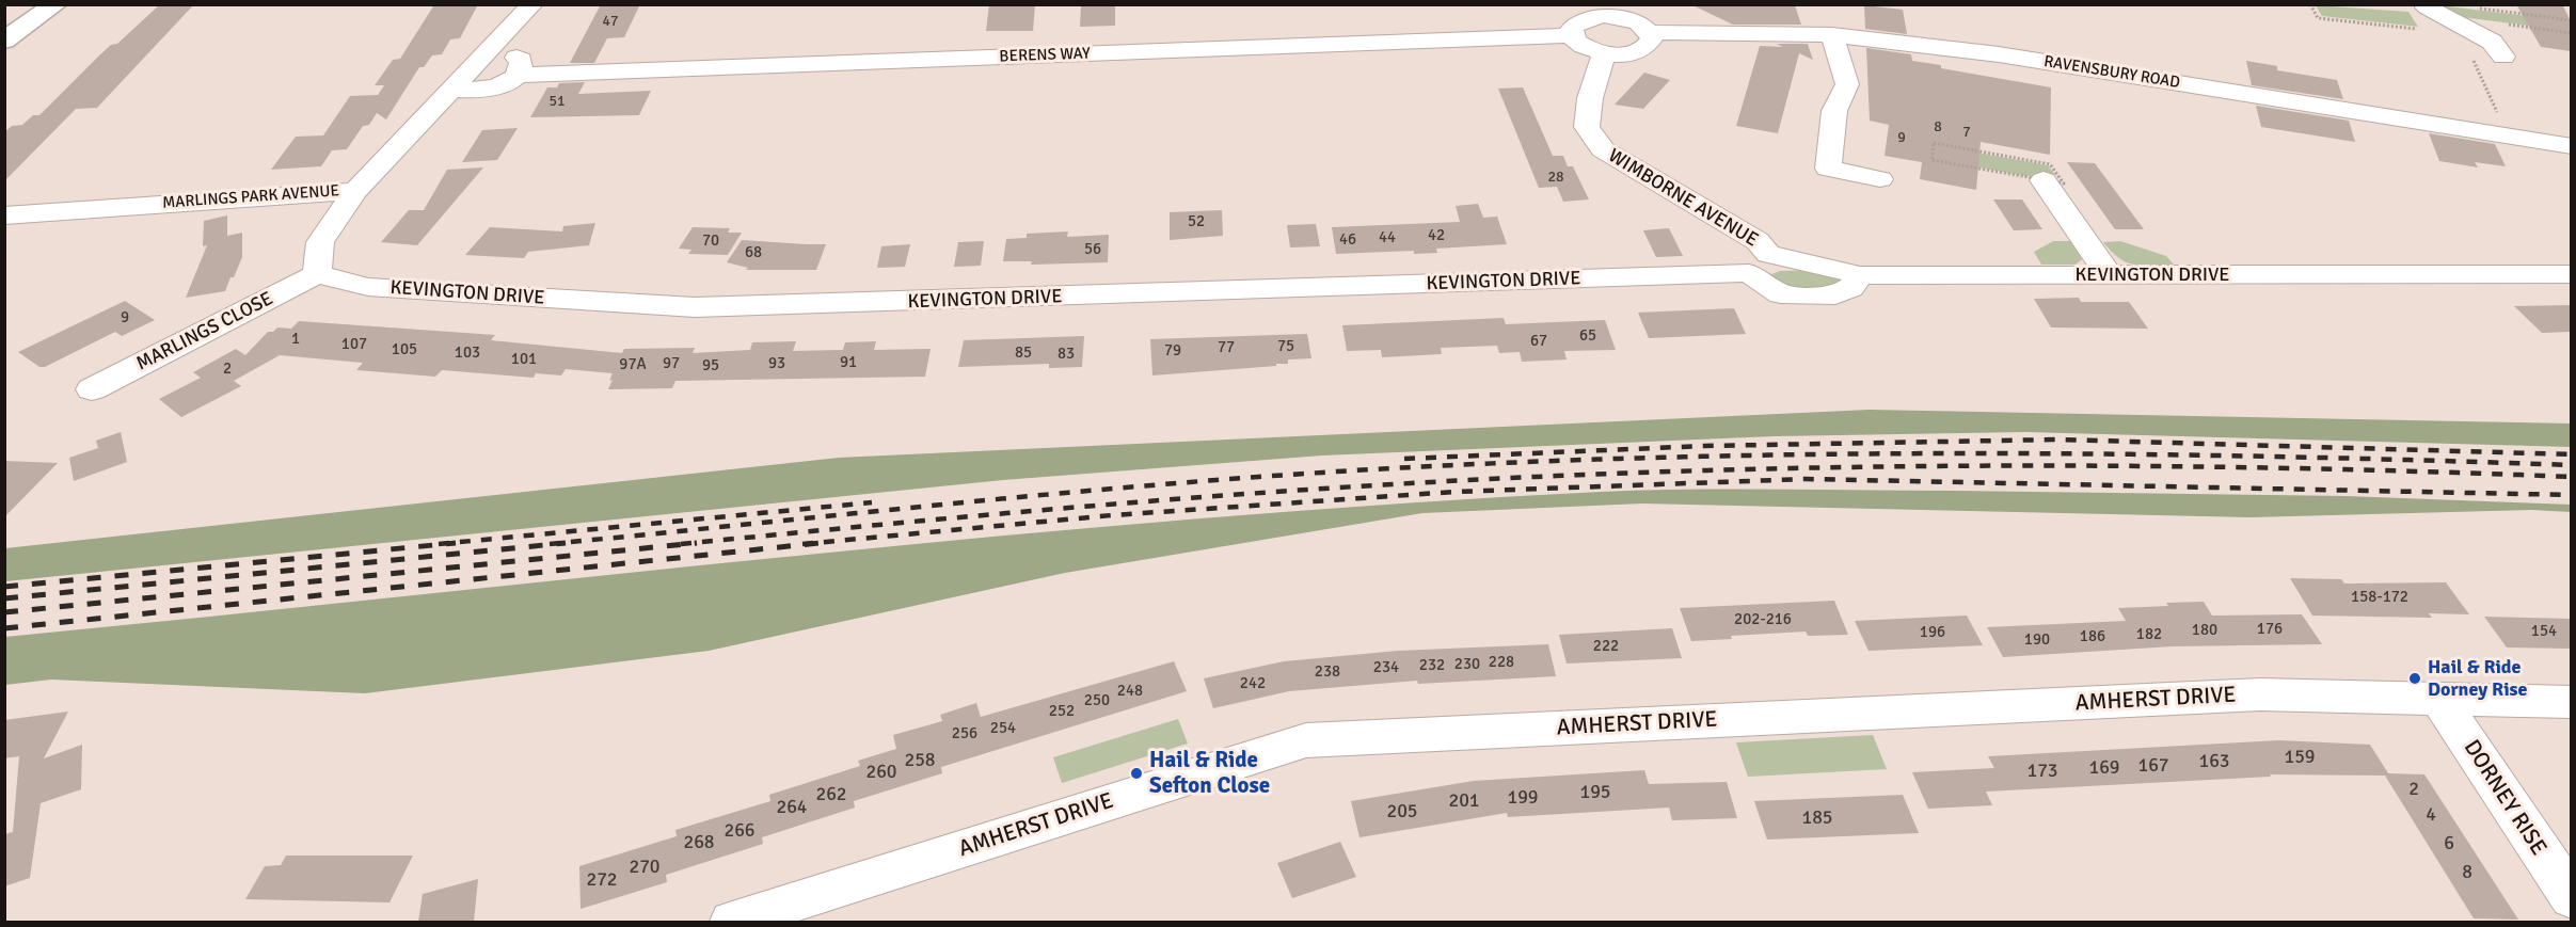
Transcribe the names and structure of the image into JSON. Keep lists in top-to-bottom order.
{
  "streets": {
    "street": [
      "BERENS WAY",
      "RAVENSBURY ROAD",
      "MARLINGS PARK AVENUE",
      "WIMBORNE AVENUE",
      "KEVINGTON DRIVE",
      "MARLINGS CLOSE",
      "AMHERST DRIVE",
      "DORNEY RISE"
    ]
  },
  "crossings": [
    ["BERENS WAY", "RAVENSBURY ROAD"],
    ["BERENS WAY", "MARLINGS PARK AVENUE"],
    ["WIMBORNE AVENUE", "KEVINGTON DRIVE"],
    ["KEVINGTON DRIVE", "MARLINGS CLOSE"],
    ["AMHERST DRIVE", "DORNEY RISE"]
  ],
  "places": ["Hail & Ride Dorney Rise", "Hail & Ride Sefton Close"],
  "house_numbers": [
    "47",
    "51",
    "8",
    "7",
    "9",
    "28",
    "52",
    "42",
    "44",
    "46",
    "70",
    "56",
    "68",
    "9",
    "65",
    "1",
    "67",
    "107",
    "75",
    "77",
    "105",
    "79",
    "103",
    "85",
    "83",
    "101",
    "91",
    "97",
    "93",
    "97A",
    "95",
    "2",
    "158-172",
    "202-216",
    "176",
    "180",
    "154",
    "196",
    "182",
    "186",
    "190",
    "222",
    "228",
    "230",
    "232",
    "234",
    "238",
    "242",
    "248",
    "250",
    "252",
    "254",
    "256",
    "159",
    "258",
    "163",
    "167",
    "169",
    "173",
    "260",
    "2",
    "195",
    "262",
    "199",
    "201",
    "264",
    "205",
    "4",
    "185",
    "266",
    "268",
    "6",
    "270",
    "8",
    "272"
  ]
}
